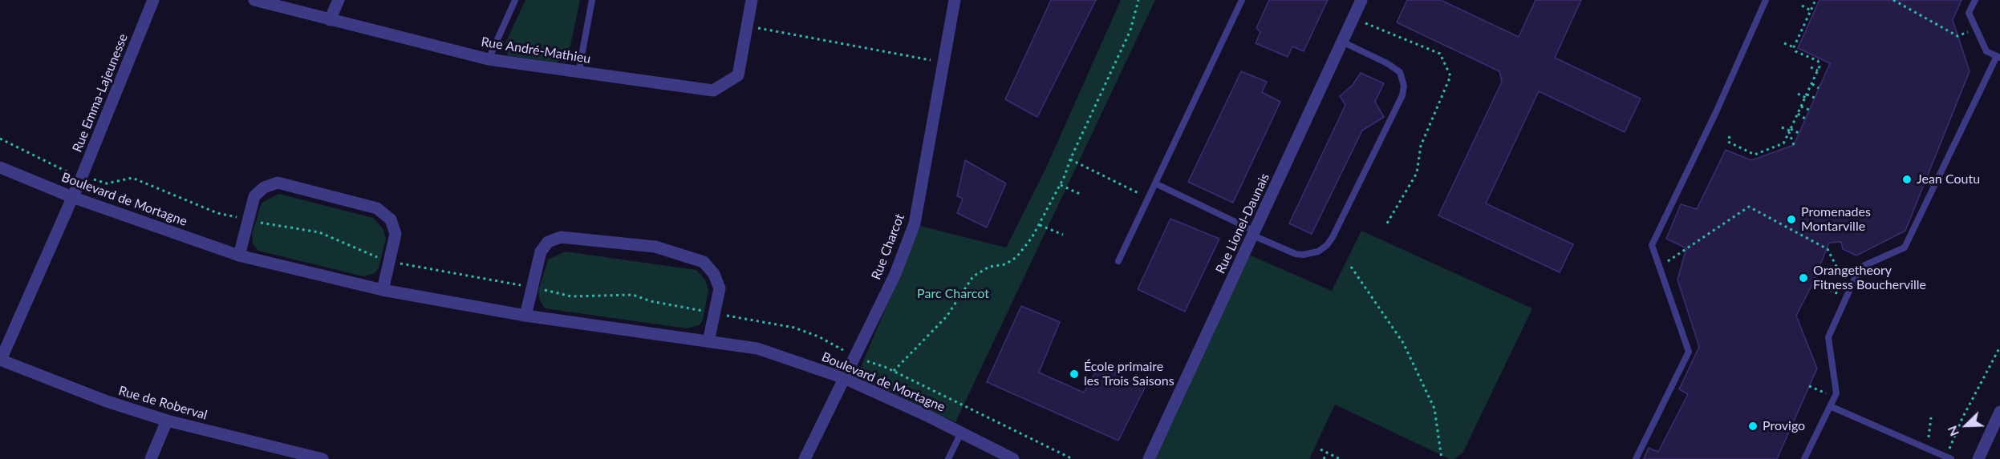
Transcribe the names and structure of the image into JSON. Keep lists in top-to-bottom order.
{
  "streets": {
    "street": [
      "Rue André-Mathieu",
      "Rue Emma-Lajeunesse",
      "Boulevard de Mortagne",
      "Rue Lionel-Daunais",
      "Rue Charcot",
      "Rue de Roberval"
    ]
  },
  "crossings": [
    ["Rue Emma-Lajeunesse", "Boulevard de Mortagne"],
    ["Rue Emma-Lajeunesse", "Rue de Roberval"],
    ["Boulevard de Mortagne", "Rue Charcot"]
  ],
  "parks": ["Parc Charcot"],
  "places": [
    "Jean Coutu",
    "Promenades Montarville",
    "Orangetheory Fitness Boucherville",
    "École primaire les Trois Saisons",
    "Provigo"
  ],
  "north": "bottom left"
}
